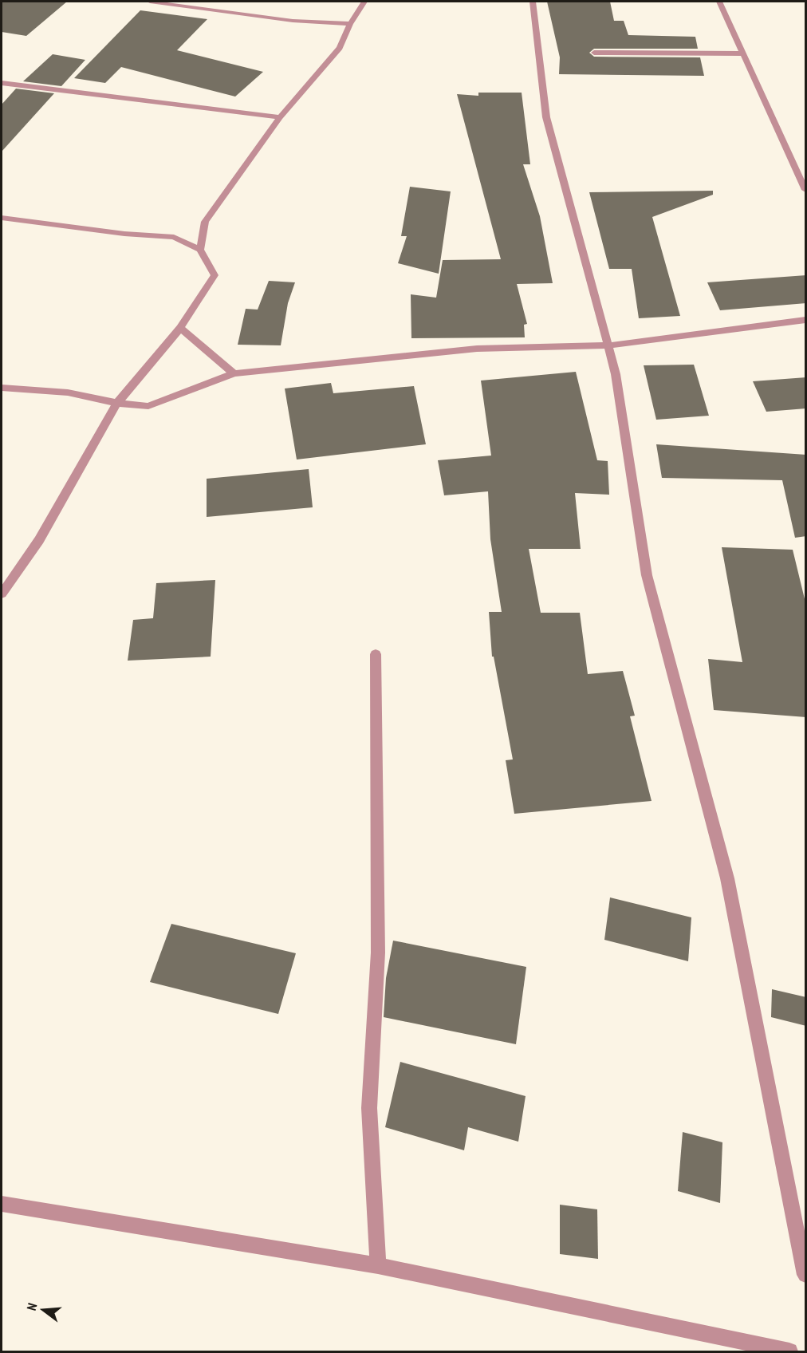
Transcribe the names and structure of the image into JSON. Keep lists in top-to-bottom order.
{
  "north": "left"
}
